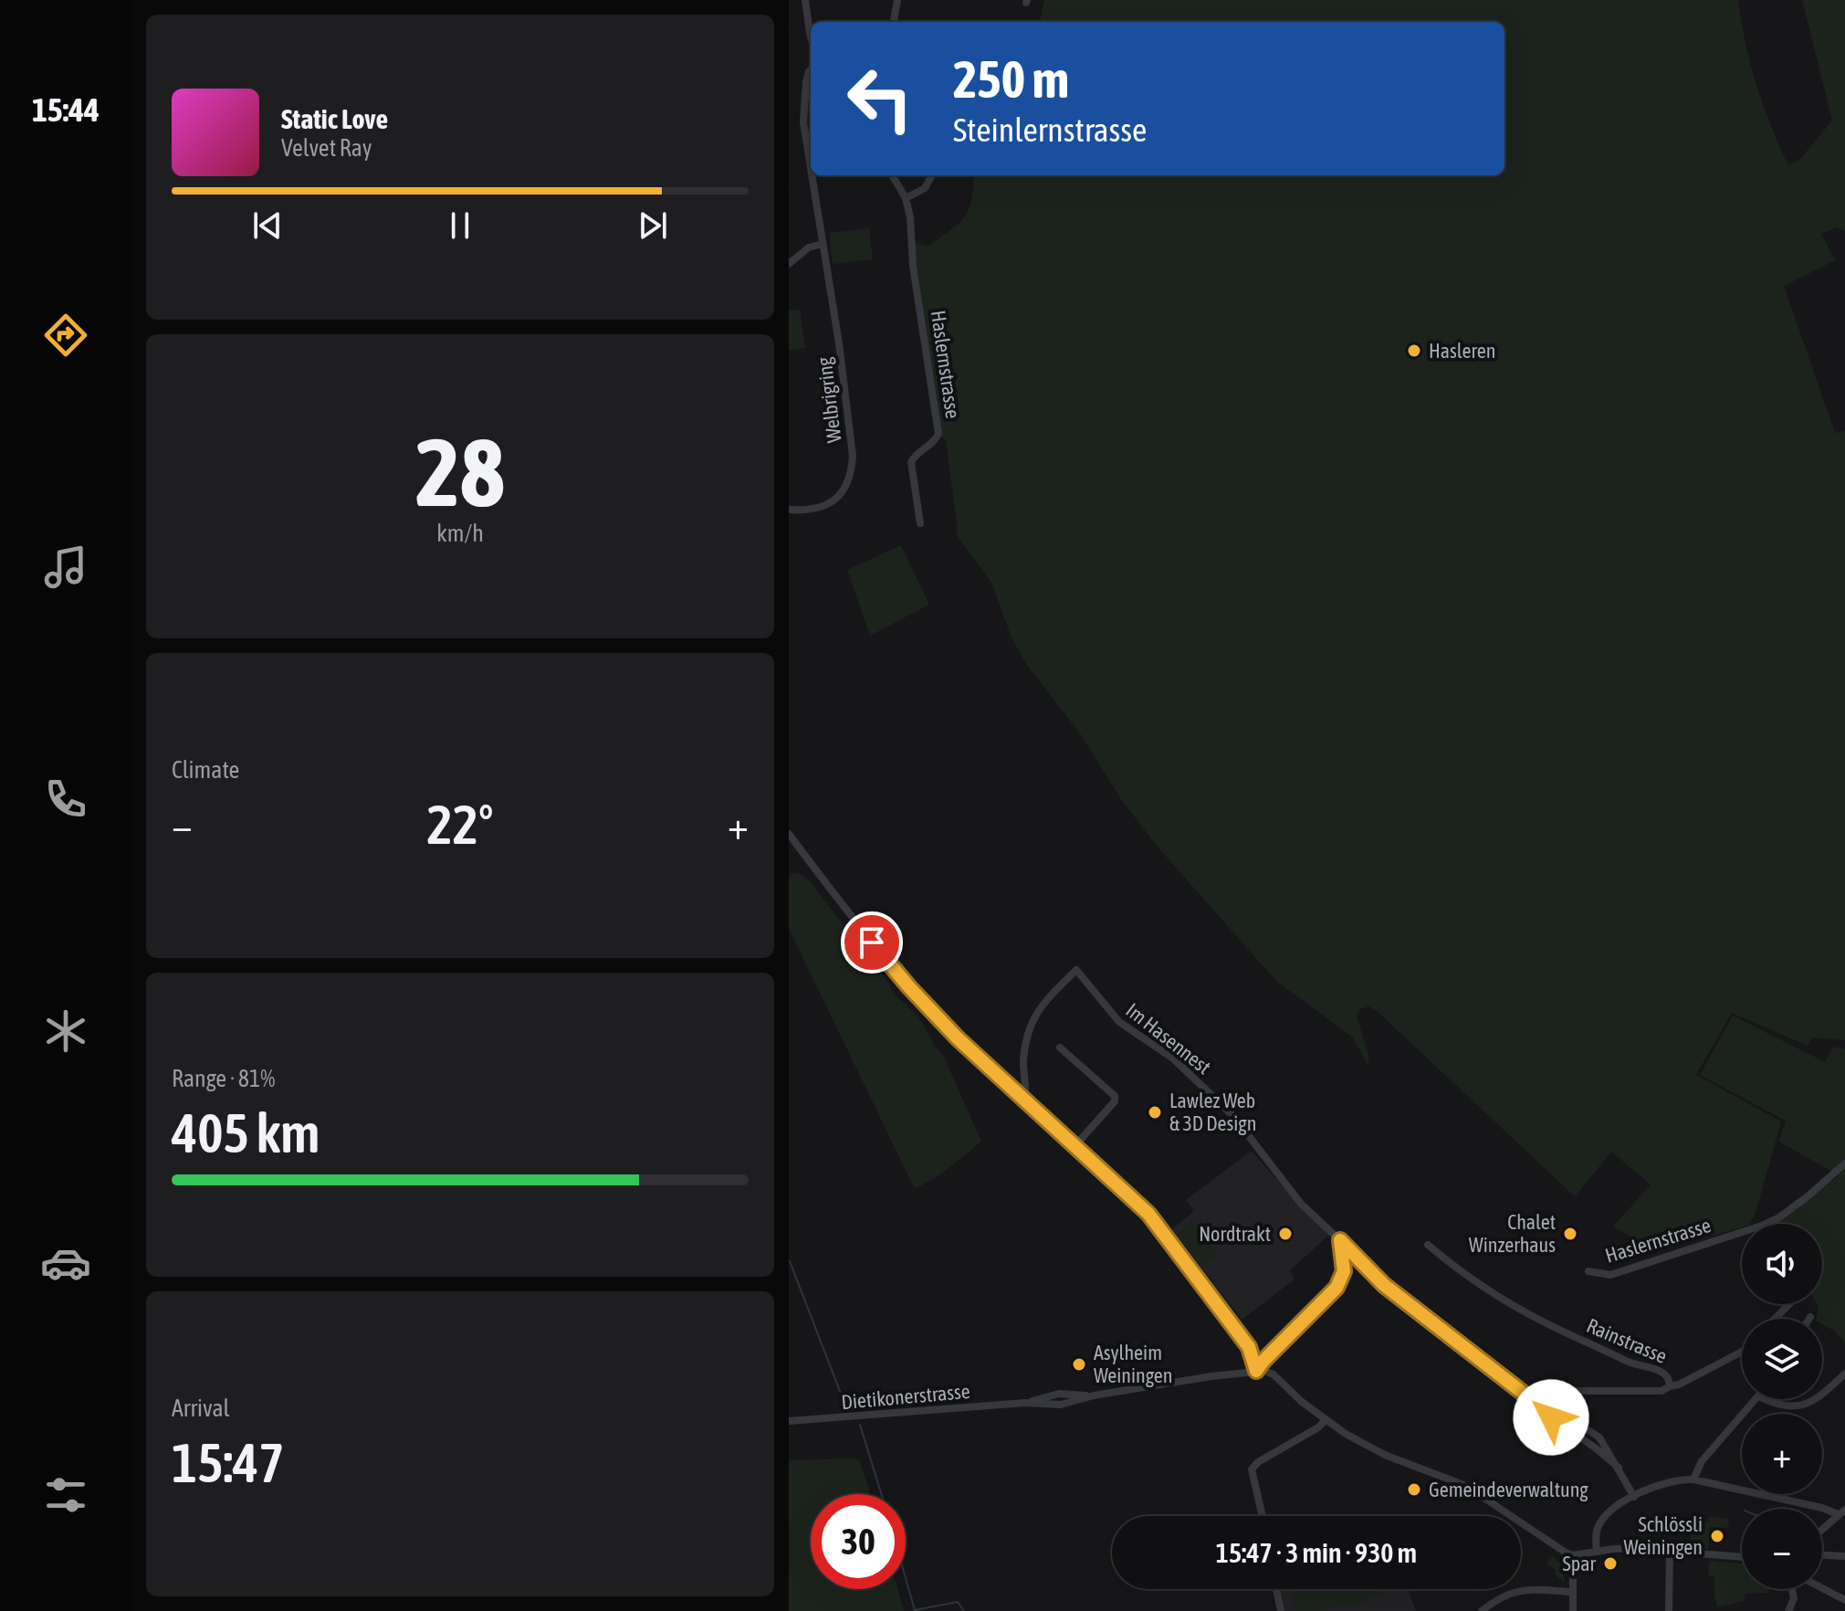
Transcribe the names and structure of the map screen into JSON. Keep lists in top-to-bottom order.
{
  "streets": {
    "street": [
      "Haslernstrasse",
      "Welbrigring",
      "Im Hasennest",
      "Rainstrasse",
      "Dietikonerstrasse"
    ]
  },
  "places": [
    "Hasleren",
    "Lawlez Web & 3D Design",
    "Nordtrakt",
    "Chalet Winzerhaus",
    "Asylheim Weiningen",
    "Gemeindeverwaltung",
    "Schlössli Weiningen",
    "Spar"
  ],
  "page": {
    "tabs": "15:44",
    "turn": ["250 m", "Steinlernstrasse"],
    "song": ["Static Love", "Velvet Ray"],
    "tile": [
      ["28", "km/h"],
      "Climate",
      ["Range · 81%", "405 km"],
      ["Arrival", "15:47"]
    ],
    "heat": ["−", "22°", "+"],
    "map_buttons": ["+", "−"],
    "limit": "30",
    "trip": "15:47 · 3 min · 930 m"
  }
}
